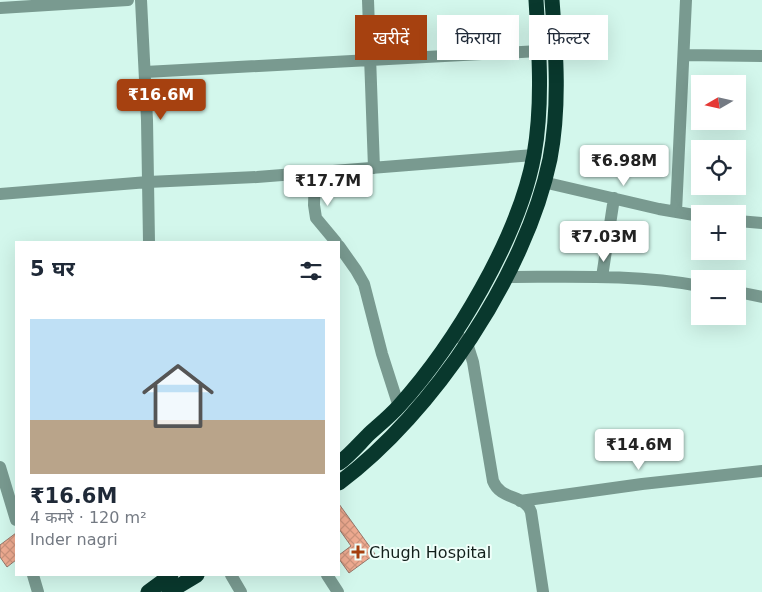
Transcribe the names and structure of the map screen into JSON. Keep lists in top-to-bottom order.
{
  "places": {
    "health": ["Chugh Hospital"]
  },
  "north": "left",
  "page": {
    "chip": ["खरीदें", "किराया", "फ़िल्टर"],
    "map_buttons": ["+", "−"],
    "price": [
      "₹16.6M",
      "₹6.98M",
      "₹17.7M",
      "₹7.03M",
      "₹14.6M"
    ],
    "heading": "5 घर",
    "list": [
      {
        "name": "₹16.6M",
        "note": "4 कमरे · 120 m² · Inder nagri"
      }
    ]
  }
}
